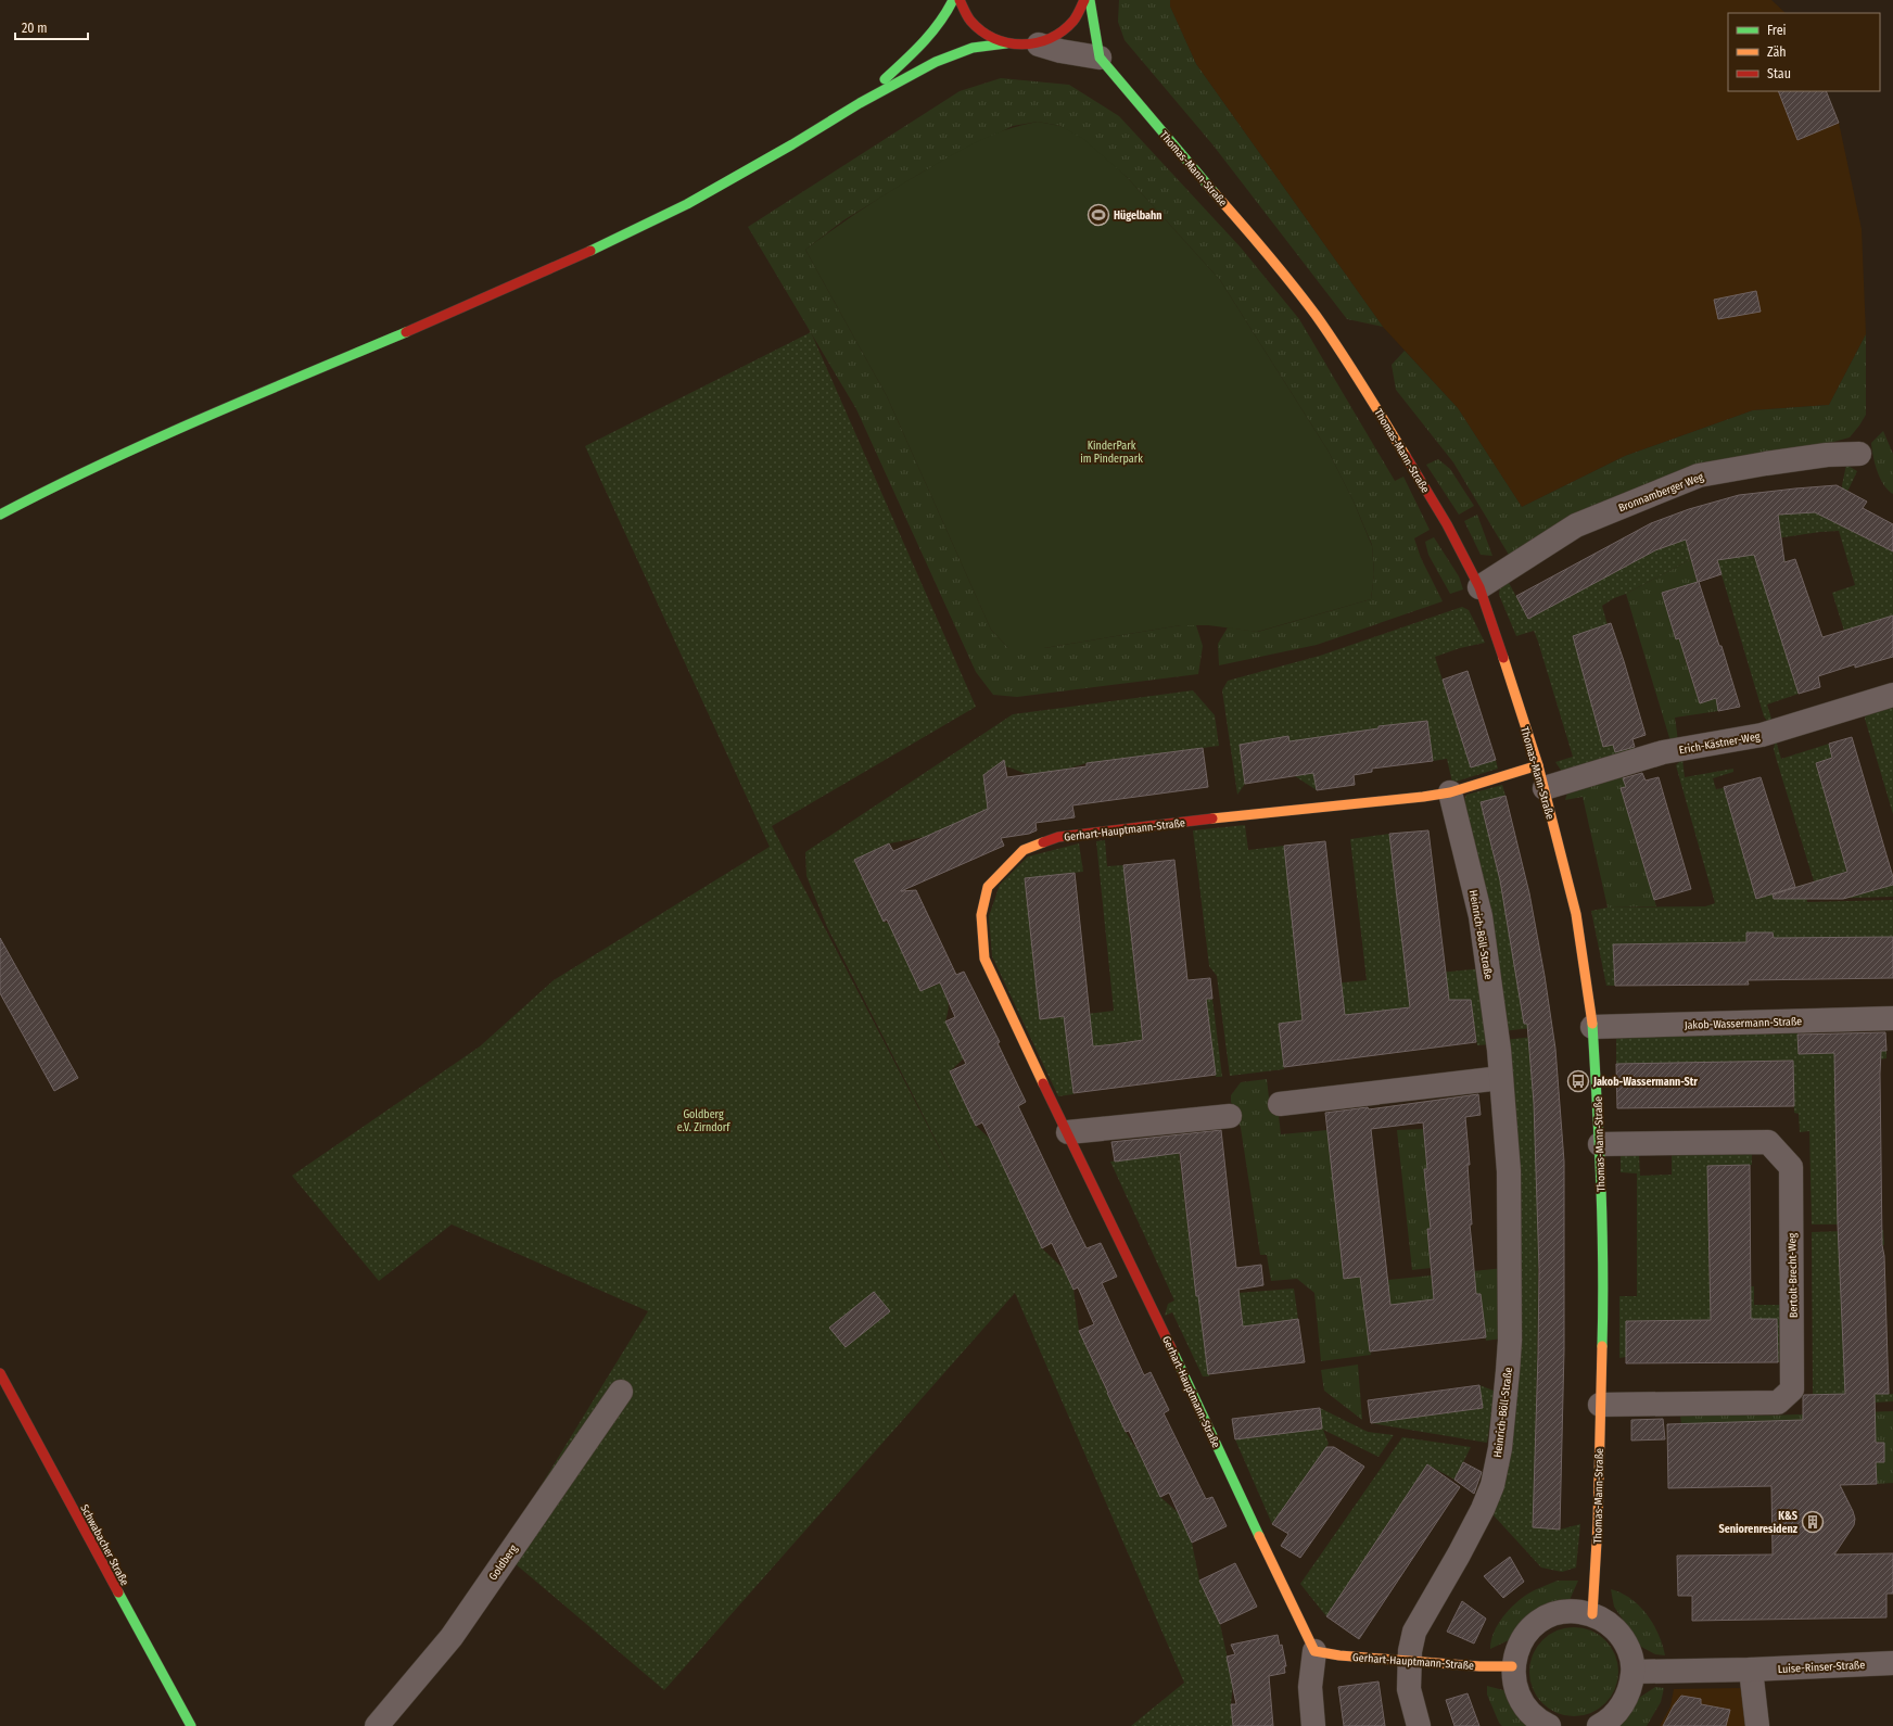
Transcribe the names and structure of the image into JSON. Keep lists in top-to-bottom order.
{
  "streets": {
    "street": [
      "Thomas-Mann-Straße",
      "Bronnamberger Weg",
      "Erich-Kästner-Weg",
      "Gerhart-Hauptmann-Straße",
      "Heinrich-Böll-Straße",
      "Jakob-Wassermann-Straße",
      "Bertolt-Brecht-Weg",
      "Schwabacher Straße",
      "Goldberg",
      "Luise-Rinser-Straße"
    ]
  },
  "crossings": [
    ["Thomas-Mann-Straße", "Bronnamberger Weg"],
    ["Thomas-Mann-Straße", "Erich-Kästner-Weg"],
    ["Thomas-Mann-Straße", "Gerhart-Hauptmann-Straße"],
    ["Thomas-Mann-Straße", "Jakob-Wassermann-Straße"],
    ["Thomas-Mann-Straße", "Bertolt-Brecht-Weg"],
    ["Gerhart-Hauptmann-Straße", "Heinrich-Böll-Straße"]
  ],
  "parks": ["KinderPark im Pinderpark", "Goldberg e.V. Zirndorf"],
  "places": {
    "sports": ["Hügelbahn"],
    "bus stop": ["Jakob-Wassermann-Str"],
    "building": ["K&S Seniorenresidenz"]
  },
  "legend": ["Frei", "Zäh", "Stau"],
  "scale_bar": "20 m"
}
